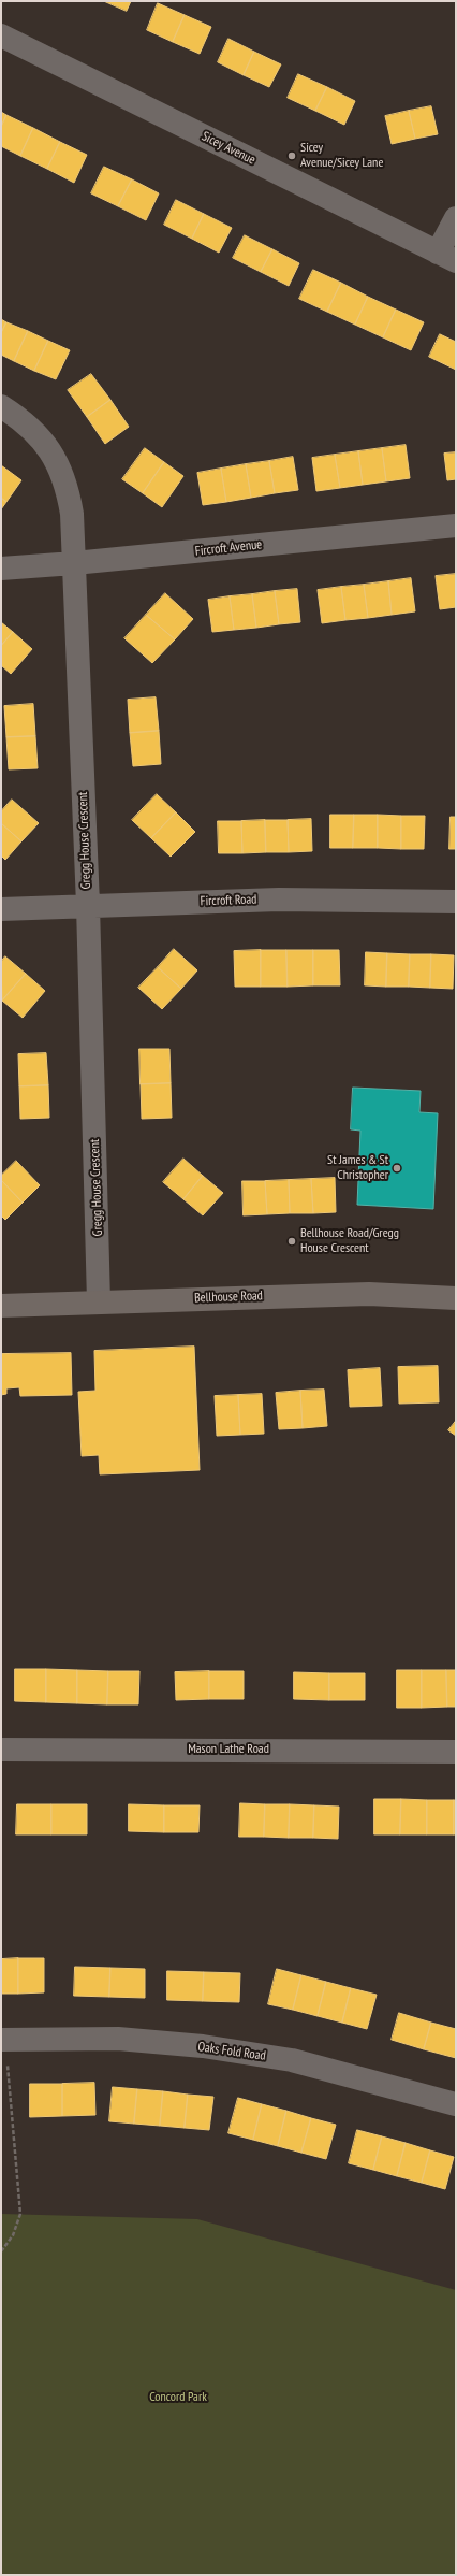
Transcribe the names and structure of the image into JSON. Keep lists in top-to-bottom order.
{
  "streets": {
    "main road": ["Bellhouse Road"],
    "street": [
      "Sicey Avenue",
      "Fircroft Avenue",
      "Gregg House Crescent",
      "Fircroft Road",
      "Mason Lathe Road",
      "Oaks Fold Road"
    ]
  },
  "crossings": [
    ["Fircroft Avenue", "Gregg House Crescent"],
    ["Gregg House Crescent", "Fircroft Road"],
    ["Gregg House Crescent", "Bellhouse Road"]
  ],
  "parks": ["Concord Park"],
  "places": ["Sicey Avenue/Sicey Lane", "St James & St Christopher", "Bellhouse Road/Gregg House Crescent"]
}
